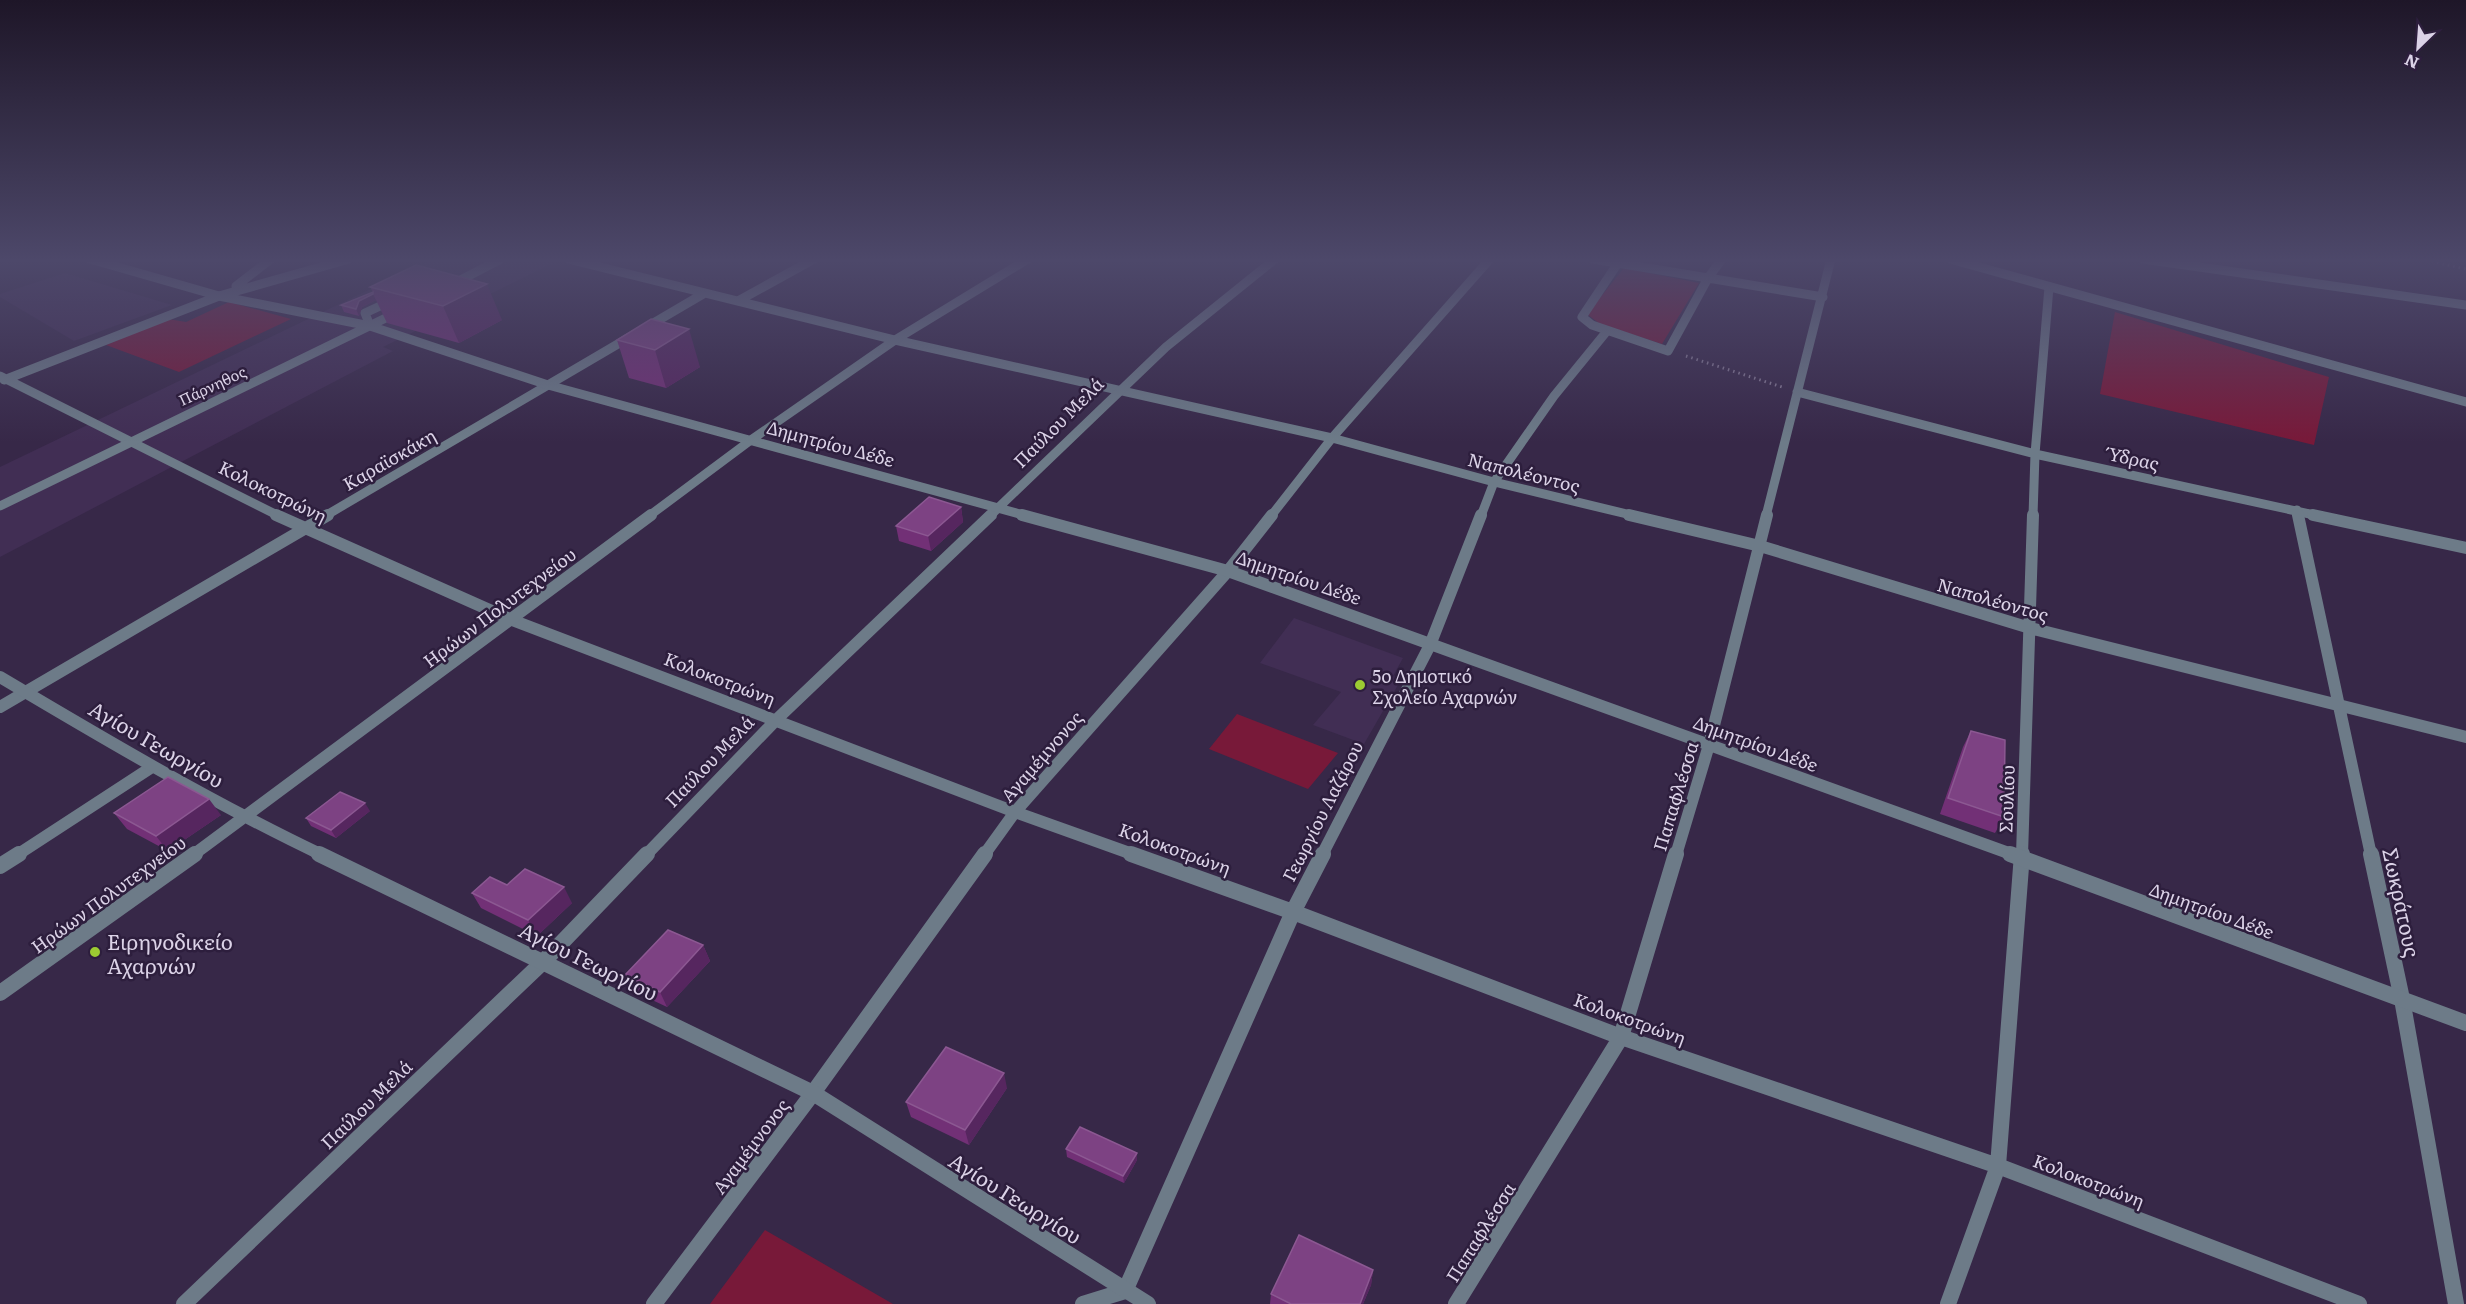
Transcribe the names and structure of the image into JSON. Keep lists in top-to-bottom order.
{
  "streets": {
    "street": [
      "Πάρνηθος",
      "Παύλου Μελά",
      "Δημητρίου Δέδε",
      "Ύδρας",
      "Καραϊσκάκη",
      "Ναπολέοντος",
      "Κολοκοτρώνη",
      "Ηρώων Πολυτεχνείου",
      "Αγίου Γεωργίου",
      "Αγαμέμνονος",
      "Παπαφλέσσα",
      "Σουλίου",
      "Γεωργίου Λαζάρου",
      "Σωκράτους"
    ]
  },
  "crossings": [
    ["Πάρνηθος", "Δημητρίου Δέδε"],
    ["Πάρνηθος", "Κολοκοτρώνη"],
    ["Παύλου Μελά", "Δημητρίου Δέδε"],
    ["Παύλου Μελά", "Ναπολέοντος"],
    ["Παύλου Μελά", "Κολοκοτρώνη"],
    ["Παύλου Μελά", "Αγίου Γεωργίου"],
    ["Δημητρίου Δέδε", "Καραϊσκάκη"],
    ["Δημητρίου Δέδε", "Ηρώων Πολυτεχνείου"],
    ["Δημητρίου Δέδε", "Αγαμέμνονος"],
    ["Δημητρίου Δέδε", "Παπαφλέσσα"],
    ["Δημητρίου Δέδε", "Σουλίου"],
    ["Δημητρίου Δέδε", "Γεωργίου Λαζάρου"],
    ["Δημητρίου Δέδε", "Σωκράτους"],
    ["Ύδρας", "Παπαφλέσσα"],
    ["Ύδρας", "Σουλίου"],
    ["Ύδρας", "Σωκράτους"],
    ["Καραϊσκάκη", "Κολοκοτρώνη"],
    ["Καραϊσκάκη", "Αγίου Γεωργίου"],
    ["Ναπολέοντος", "Ηρώων Πολυτεχνείου"],
    ["Ναπολέοντος", "Αγαμέμνονος"],
    ["Ναπολέοντος", "Παπαφλέσσα"],
    ["Ναπολέοντος", "Σουλίου"],
    ["Ναπολέοντος", "Γεωργίου Λαζάρου"],
    ["Ναπολέοντος", "Σωκράτους"],
    ["Κολοκοτρώνη", "Ηρώων Πολυτεχνείου"],
    ["Κολοκοτρώνη", "Αγαμέμνονος"],
    ["Κολοκοτρώνη", "Παπαφλέσσα"],
    ["Κολοκοτρώνη", "Σουλίου"],
    ["Κολοκοτρώνη", "Γεωργίου Λαζάρου"],
    ["Ηρώων Πολυτεχνείου", "Αγίου Γεωργίου"],
    ["Αγίου Γεωργίου", "Αγαμέμνονος"],
    ["Αγίου Γεωργίου", "Γεωργίου Λαζάρου"]
  ],
  "places": ["5ο Δημοτικό Σχολείο Αχαρνών", "Ειρηνοδικείο Αχαρνών"],
  "north": "bottom left"
}
